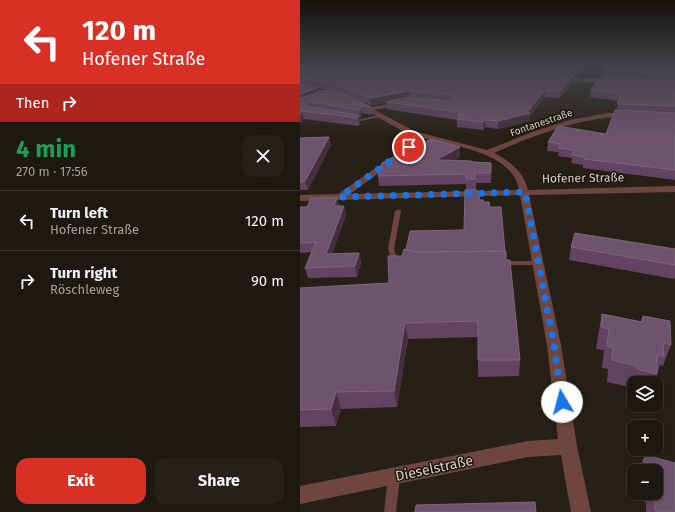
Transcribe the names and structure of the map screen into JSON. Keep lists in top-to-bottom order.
{
  "streets": {
    "street": ["Fontanestraße", "Hofener Straße", "Dieselstraße"]
  },
  "page": {
    "turn": ["120 m", "Hofener Straße"],
    "then": "Then",
    "heading": ["4 min", "270 m · 17:56"],
    "list": [
      {
        "name": "Turn left",
        "note": "Hofener Straße",
        "value": "120 m"
      },
      {
        "name": "Turn right",
        "note": "Röschleweg",
        "value": "90 m"
      }
    ],
    "map_buttons": ["+", "−"],
    "buttons": ["Exit", "Share"]
  }
}
